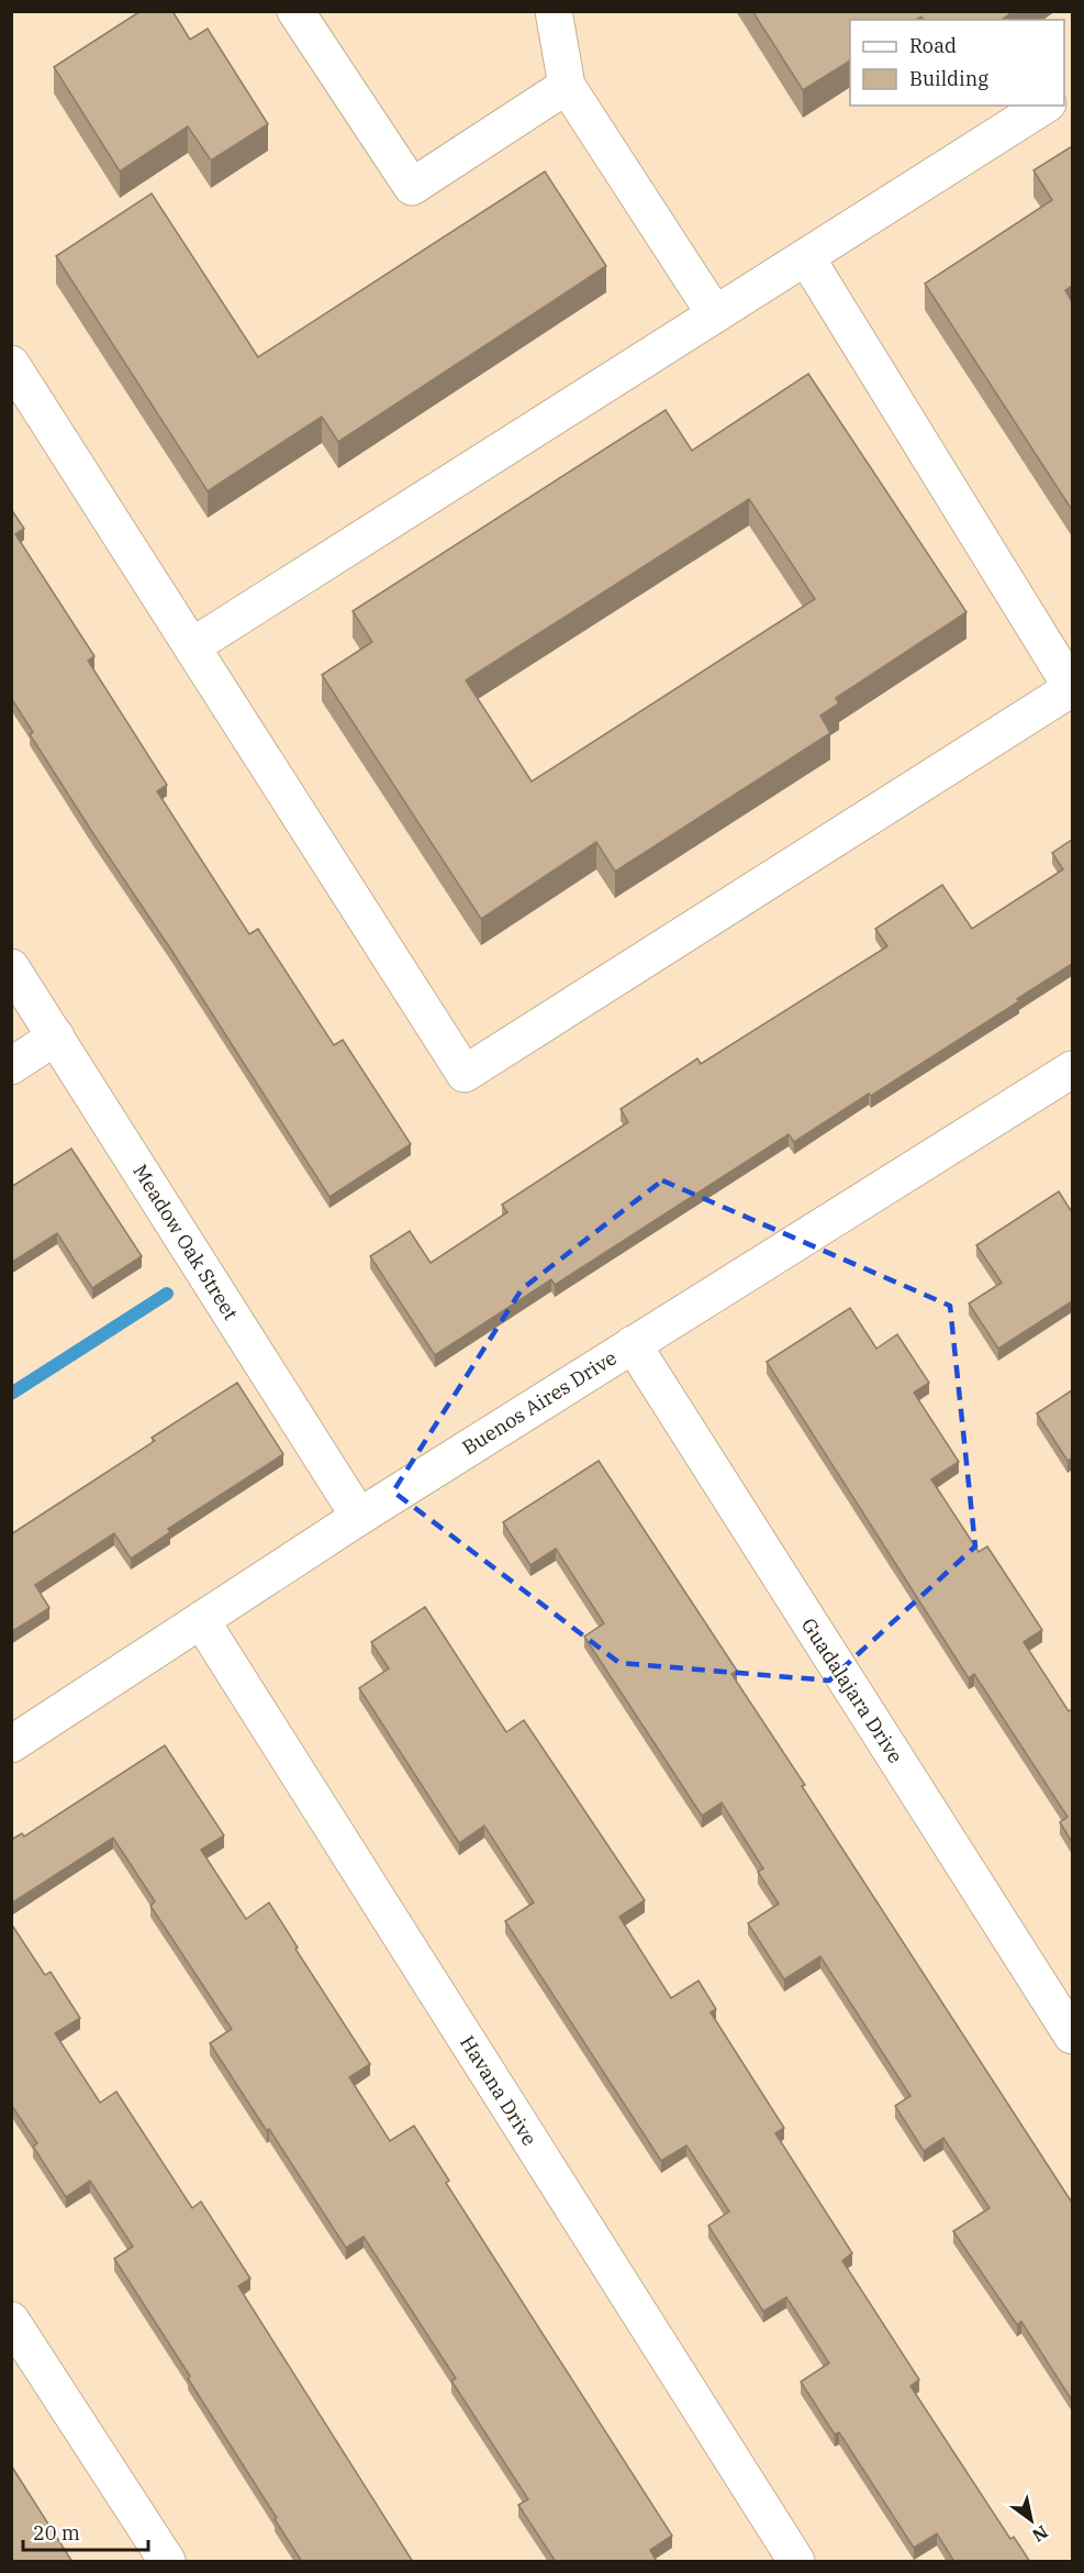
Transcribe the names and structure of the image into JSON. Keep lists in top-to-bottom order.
{
  "streets": {
    "street": [
      "Meadow Oak Street",
      "Buenos Aires Drive",
      "Guadalajara Drive",
      "Havana Drive"
    ]
  },
  "crossings": [
    ["Meadow Oak Street", "Buenos Aires Drive"],
    ["Buenos Aires Drive", "Guadalajara Drive"],
    ["Buenos Aires Drive", "Havana Drive"]
  ],
  "legend": ["Road", "Building"],
  "scale_bar": "20 m",
  "north": "bottom right"
}
